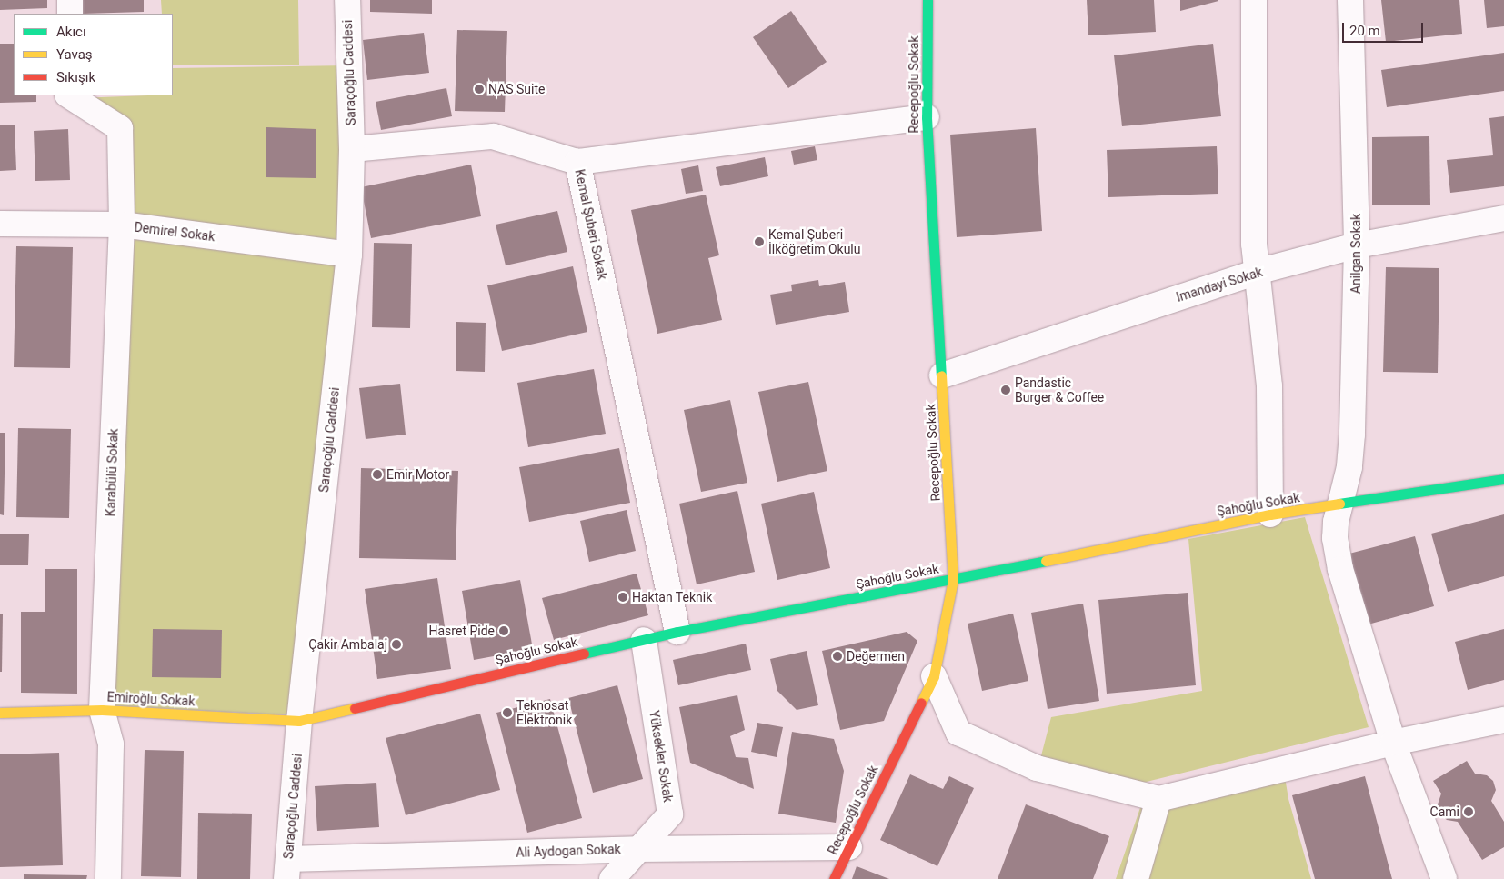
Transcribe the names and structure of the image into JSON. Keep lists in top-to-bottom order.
{
  "streets": {
    "street": [
      "Saraçoğlu Caddesi",
      "Recepoğlu Sokak",
      "Kemal Şuberi Sokak",
      "Demirel Sokak",
      "Anilgan Sokak",
      "Imandayi Sokak",
      "Karabülü Sokak",
      "Şahoğlu Sokak",
      "Emiroğlu Sokak",
      "Yüksekler Sokak",
      "Ali Aydogan Sokak"
    ]
  },
  "crossings": [
    ["Saraçoğlu Caddesi", "Demirel Sokak"],
    ["Saraçoğlu Caddesi", "Şahoğlu Sokak"],
    ["Saraçoğlu Caddesi", "Emiroğlu Sokak"],
    ["Saraçoğlu Caddesi", "Ali Aydogan Sokak"],
    ["Recepoğlu Sokak", "Kemal Şuberi Sokak"],
    ["Recepoğlu Sokak", "Imandayi Sokak"],
    ["Recepoğlu Sokak", "Şahoğlu Sokak"],
    ["Recepoğlu Sokak", "Ali Aydogan Sokak"],
    ["Kemal Şuberi Sokak", "Şahoğlu Sokak"],
    ["Demirel Sokak", "Karabülü Sokak"],
    ["Anilgan Sokak", "Imandayi Sokak"],
    ["Anilgan Sokak", "Şahoğlu Sokak"],
    ["Karabülü Sokak", "Emiroğlu Sokak"],
    ["Şahoğlu Sokak", "Emiroğlu Sokak"],
    ["Şahoğlu Sokak", "Yüksekler Sokak"],
    ["Yüksekler Sokak", "Ali Aydogan Sokak"]
  ],
  "places": [
    "NAS Suite",
    "Kemal Şuberi İlköğretim Okulu",
    "Pandastic Burger & Coffee",
    "Emir Motor",
    "Haktan Teknik",
    "Hasret Pide",
    "Çakir Ambalaj",
    "Değermen",
    "Teknosat Elektronik",
    "Cami"
  ],
  "legend": ["Akıcı", "Yavaş", "Sıkışık"],
  "scale_bar": "20 m"
}
